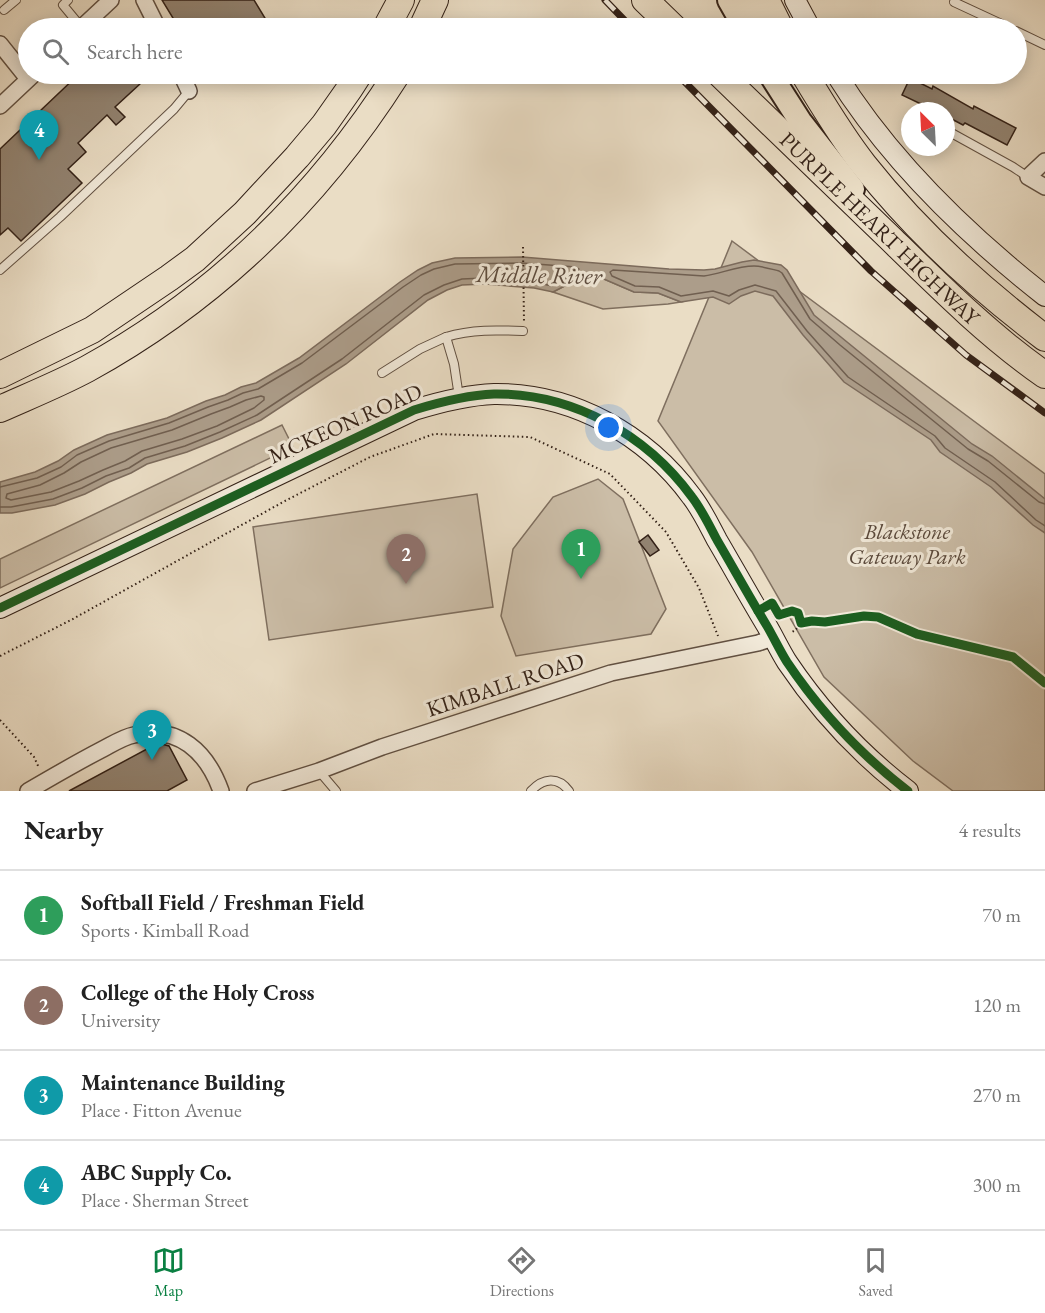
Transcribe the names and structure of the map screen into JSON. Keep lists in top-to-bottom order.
{
  "streets": {
    "highway": ["PURPLE HEART HIGHWAY"],
    "main road": ["MCKEON ROAD"],
    "street": ["KIMBALL ROAD"]
  },
  "crossings": [
    ["MCKEON ROAD", "KIMBALL ROAD"]
  ],
  "water": ["Middle River"],
  "parks": ["Blackstone Gateway Park"],
  "north": "top left",
  "page": {
    "search": "Search here",
    "pins": [
      "4",
      "1",
      "2",
      "3"
    ],
    "heading": ["Nearby", "4 results"],
    "list": [
      {
        "mark": "1",
        "name": "Softball Field / Freshman Field",
        "note": "Sports · Kimball Road",
        "value": "70 m"
      },
      {
        "mark": "2",
        "name": "College of the Holy Cross",
        "note": "University",
        "value": "120 m"
      },
      {
        "mark": "3",
        "name": "Maintenance Building",
        "note": "Place · Fitton Avenue",
        "value": "270 m"
      },
      {
        "mark": "4",
        "name": "ABC Supply Co.",
        "note": "Place · Sherman Street",
        "value": "300 m"
      }
    ],
    "nav": ["Map", "Directions", "Saved"]
  }
}
